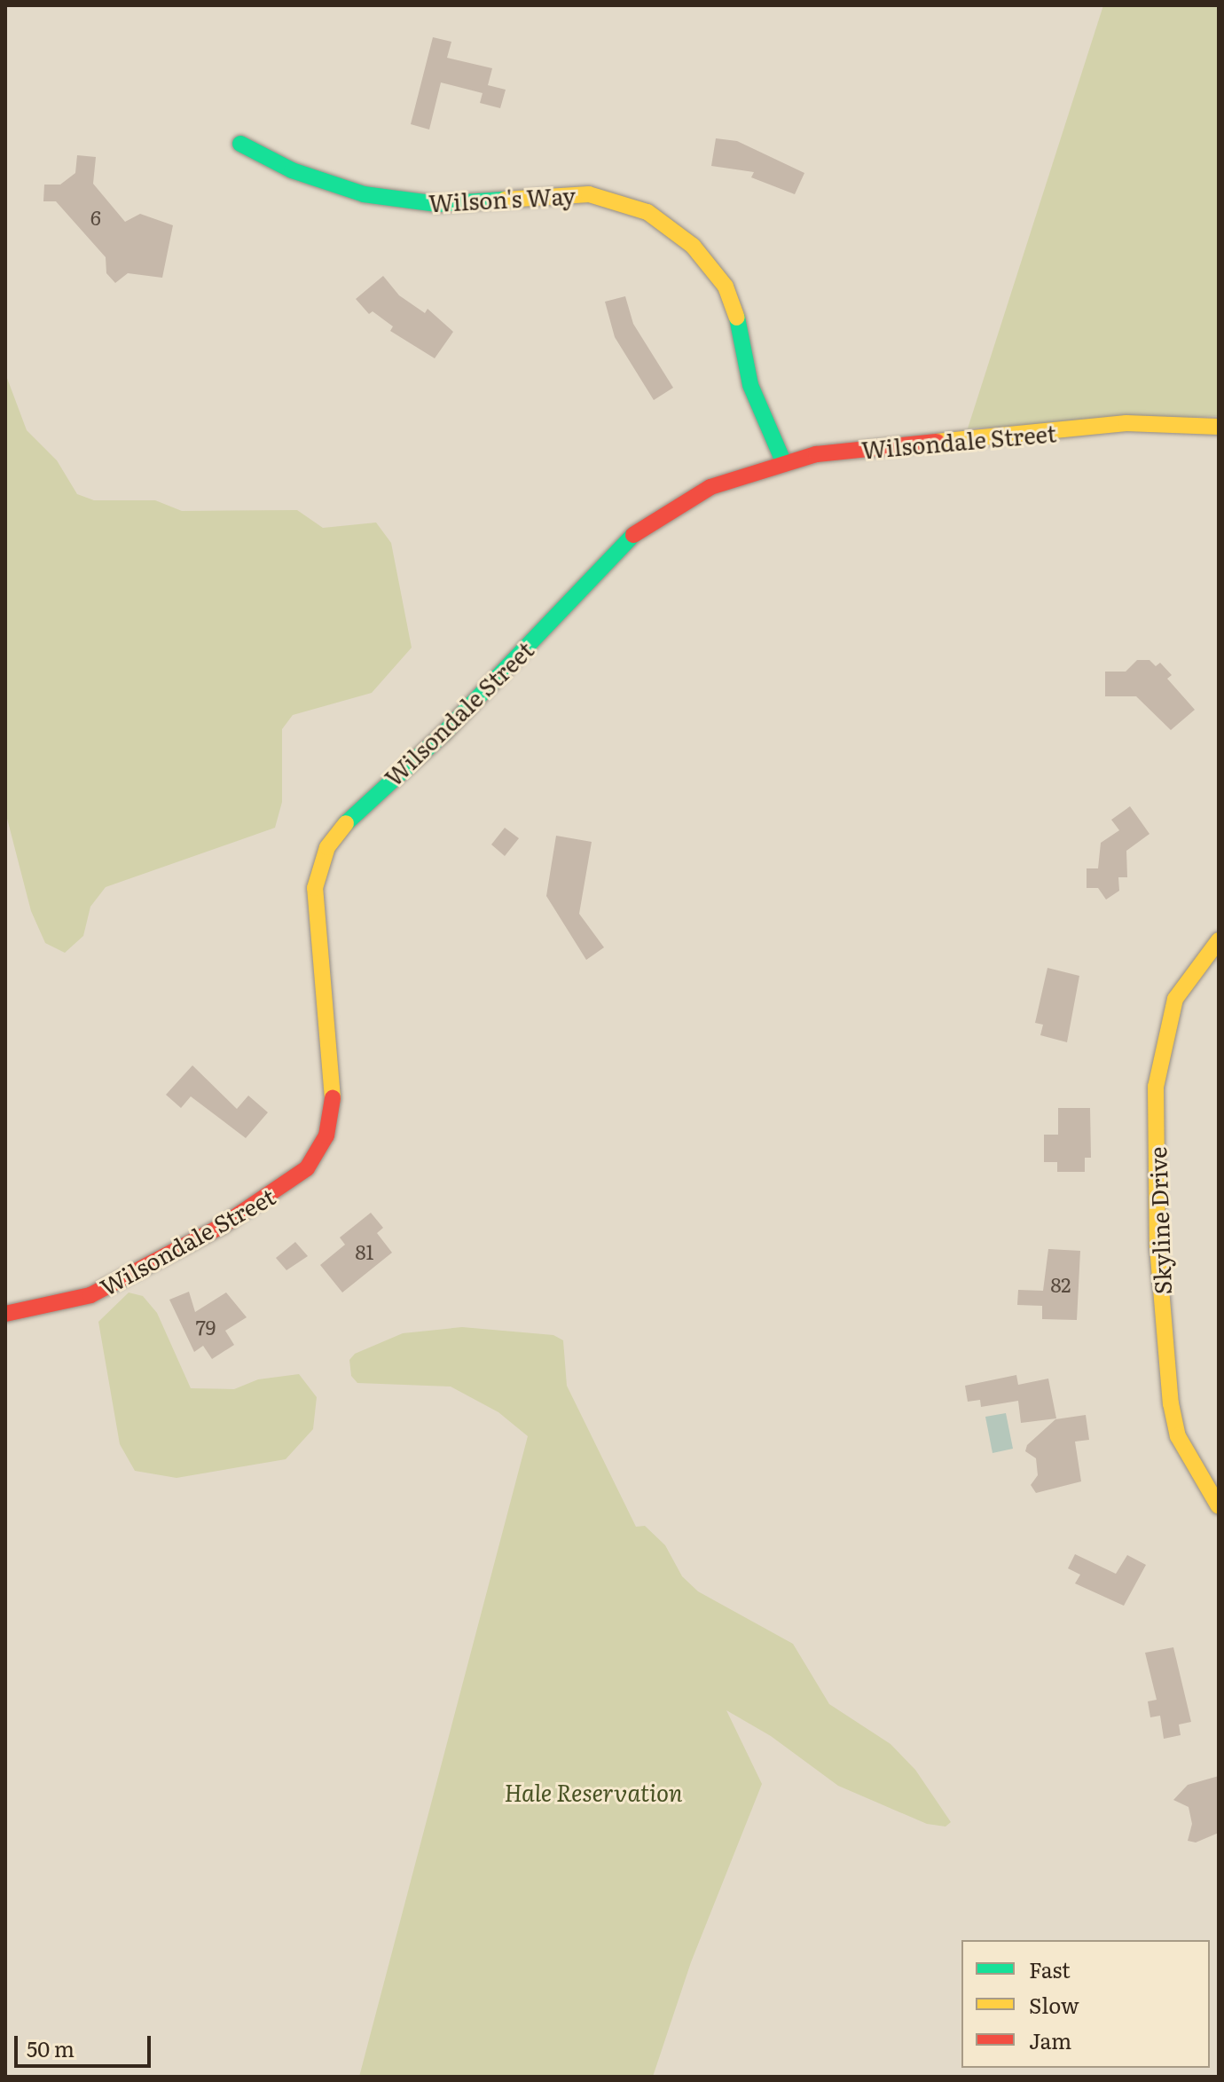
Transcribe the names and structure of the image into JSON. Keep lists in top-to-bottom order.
{
  "streets": {
    "street": ["Wilson's Way", "Wilsondale Street", "Skyline Drive"]
  },
  "crossings": [
    ["Wilson's Way", "Wilsondale Street"]
  ],
  "parks": ["Hale Reservation"],
  "house_numbers": [
    "6",
    "81",
    "82",
    "79"
  ],
  "legend": ["Fast", "Slow", "Jam"],
  "scale_bar": "50 m"
}
